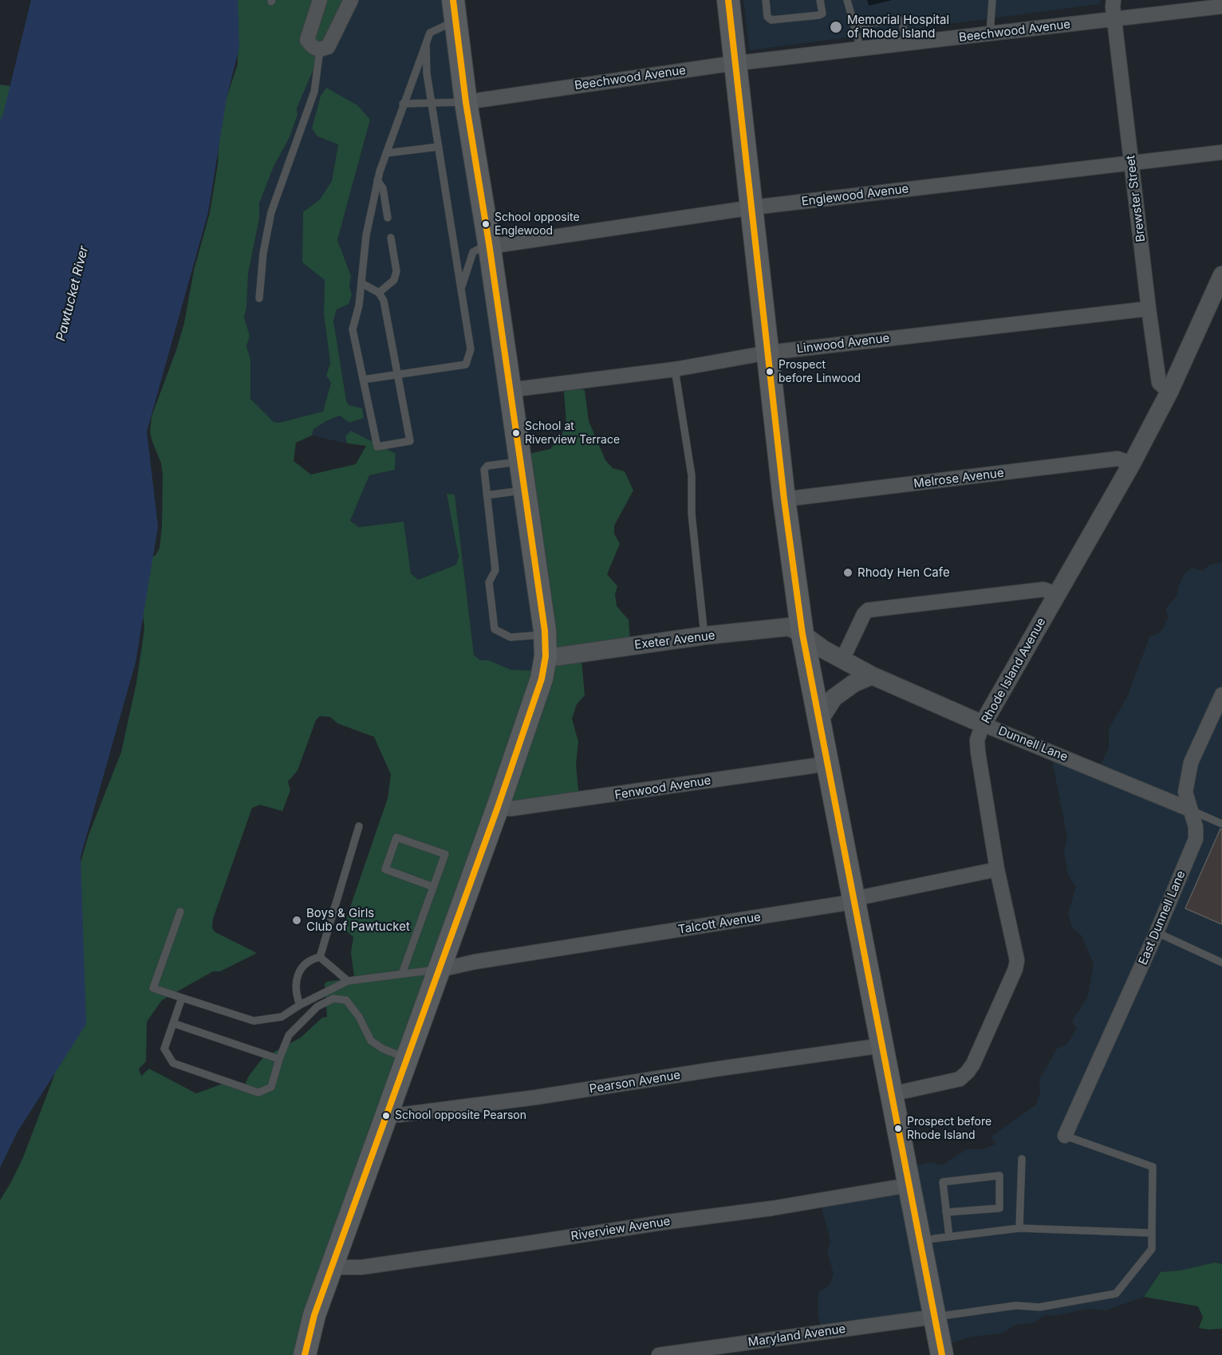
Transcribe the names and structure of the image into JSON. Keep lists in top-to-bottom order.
{
  "streets": {
    "street": [
      "Beechwood Avenue",
      "Englewood Avenue",
      "Brewster Street",
      "Linwood Avenue",
      "Melrose Avenue",
      "Exeter Avenue",
      "Rhode Island Avenue",
      "Dunnell Lane",
      "Fenwood Avenue",
      "East Dunnell Lane",
      "Talcott Avenue",
      "Pearson Avenue",
      "Riverview Avenue",
      "Maryland Avenue"
    ]
  },
  "crossings": [
    ["Beechwood Avenue", "Brewster Street"],
    ["Englewood Avenue", "Brewster Street"],
    ["Brewster Street", "Linwood Avenue"],
    ["Brewster Street", "Rhode Island Avenue"],
    ["Melrose Avenue", "Rhode Island Avenue"],
    ["Exeter Avenue", "Dunnell Lane"],
    ["Rhode Island Avenue", "Dunnell Lane"],
    ["Rhode Island Avenue", "Talcott Avenue"],
    ["Dunnell Lane", "East Dunnell Lane"]
  ],
  "water": ["Pawtucket River"],
  "places": [
    "Memorial Hospital of Rhode Island",
    "School opposite Englewood",
    "Prospect before Linwood",
    "School at Riverview Terrace",
    "Rhody Hen Cafe",
    "Boys & Girls Club of Pawtucket",
    "School opposite Pearson",
    "Prospect before Rhode Island"
  ]
}
